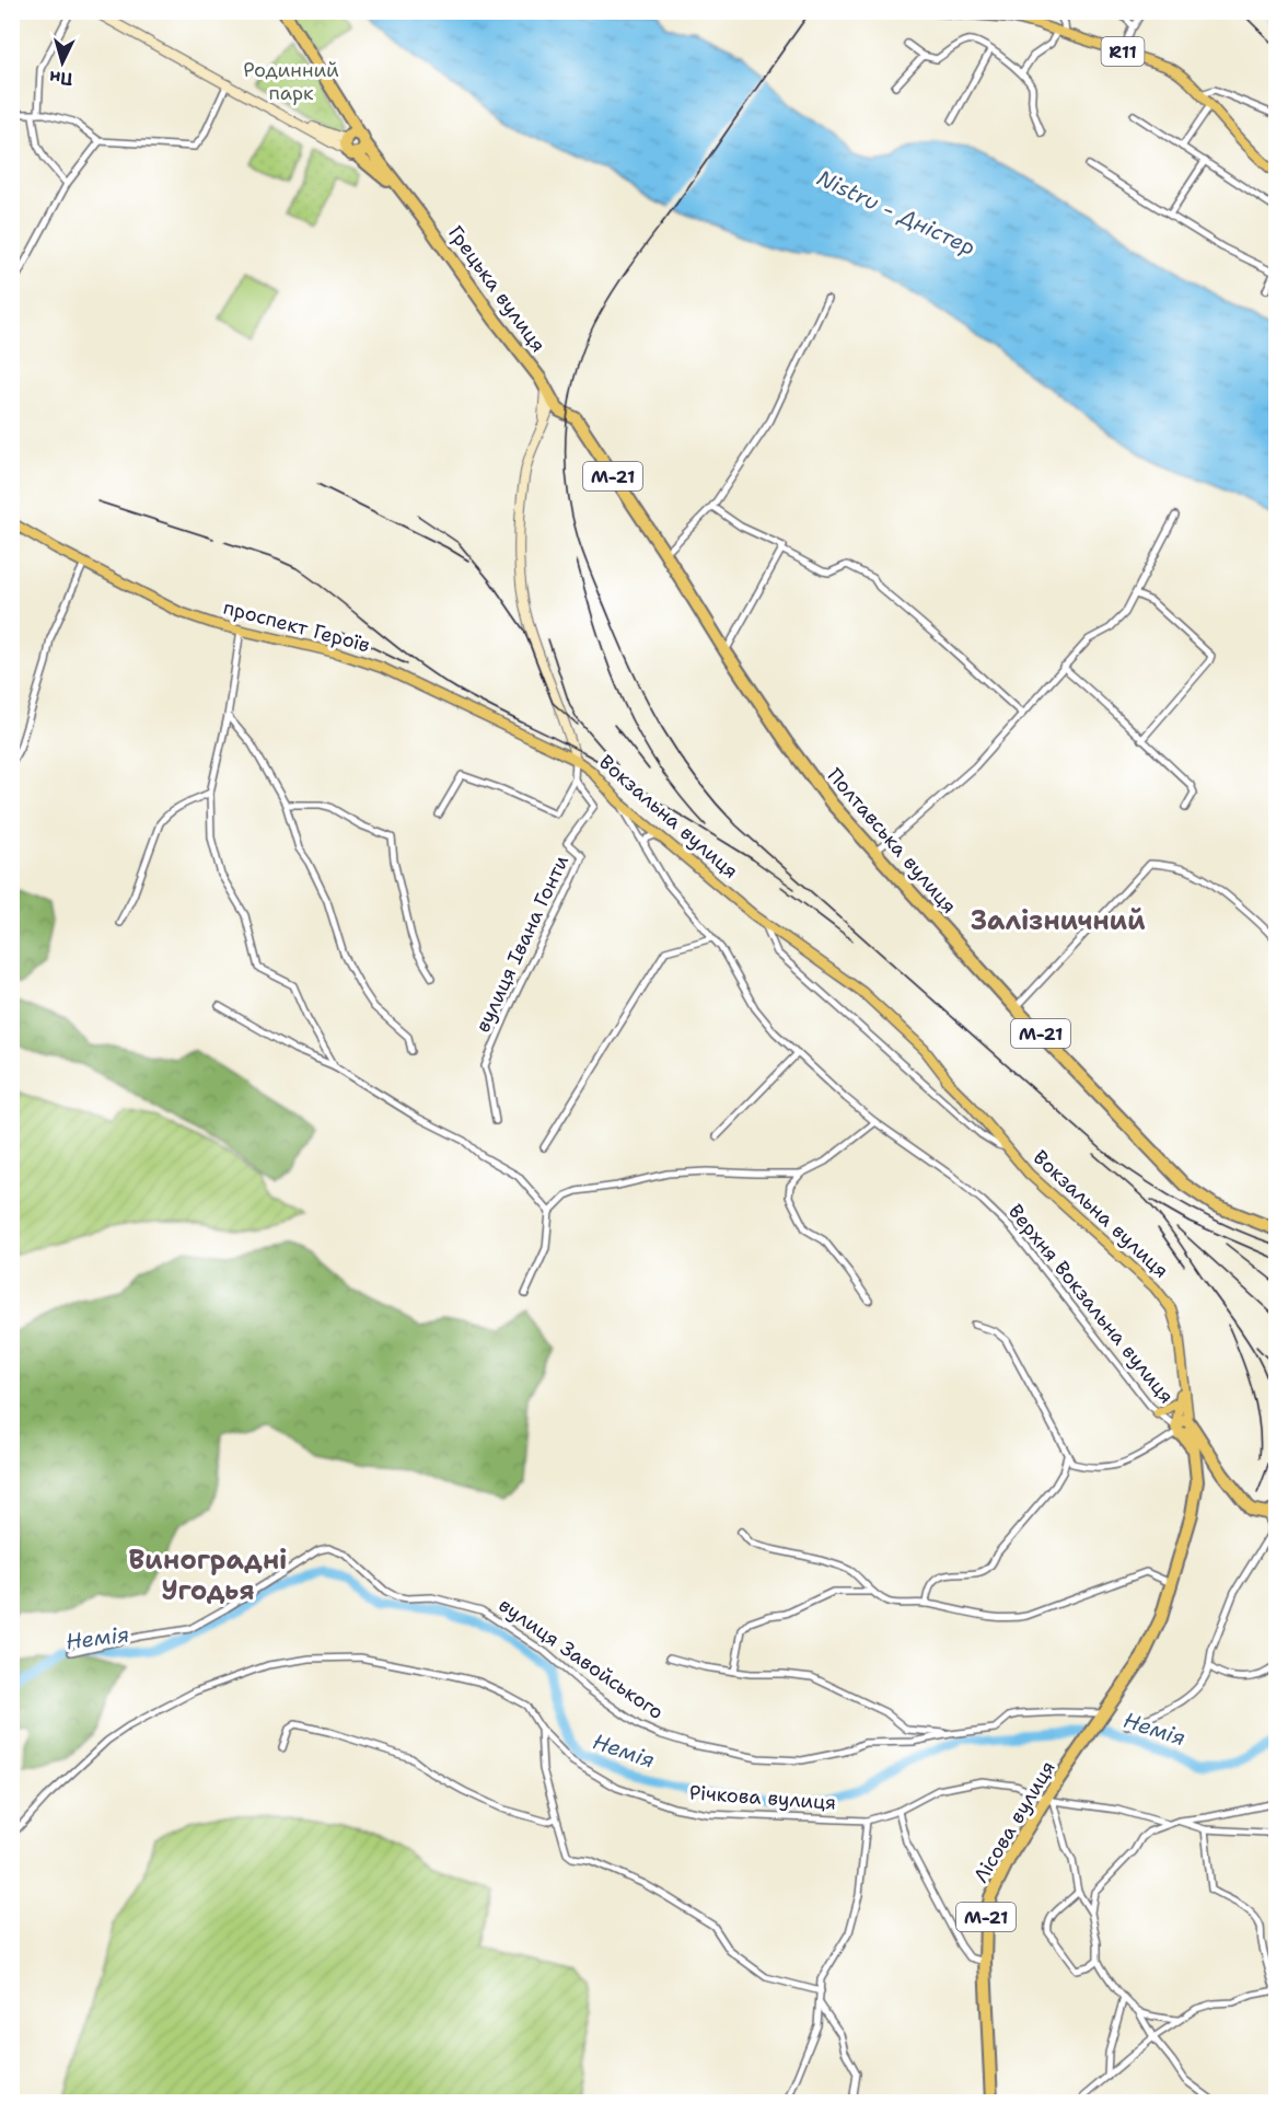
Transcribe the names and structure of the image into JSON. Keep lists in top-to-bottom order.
{
  "streets": {
    "highway": [
      "Грецька вулиця",
      "М-21",
      "Вокзальна вулиця",
      "Полтавська вулиця",
      "Лісова вулиця"
    ],
    "main road": ["R11", "проспект Героїв"],
    "street": [
      "вулиця Івана Гонти",
      "Верхня Вокзальна вулиця",
      "вулиця Завойського",
      "Річкова вулиця"
    ]
  },
  "crossings": [
    ["Грецька вулиця", "М-21"],
    ["Грецька вулиця", "Вокзальна вулиця"],
    ["Грецька вулиця", "Полтавська вулиця"],
    ["М-21", "Вокзальна вулиця"],
    ["М-21", "Верхня Вокзальна вулиця"],
    ["М-21", "вулиця Завойського"],
    ["М-21", "Лісова вулиця"],
    ["проспект Героїв", "Вокзальна вулиця"],
    ["Вокзальна вулиця", "Полтавська вулиця"],
    ["Вокзальна вулиця", "Верхня Вокзальна вулиця"],
    ["вулиця Завойського", "Лісова вулиця"],
    ["Річкова вулиця", "Лісова вулиця"]
  ],
  "districts": ["Залізничний", "Виноградні Угодья"],
  "water": ["Nistru - Дністер", "Немія"],
  "parks": ["Родинний парк"],
  "north": "bottom"
}
